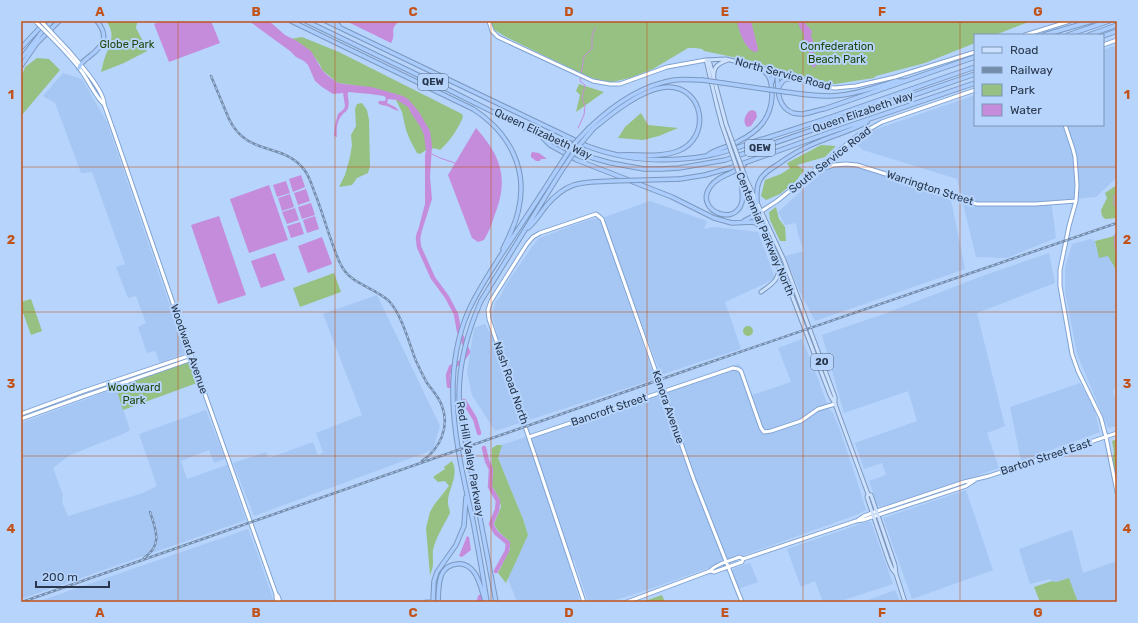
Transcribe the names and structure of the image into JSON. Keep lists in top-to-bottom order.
{
  "streets": {
    "highway": ["QEW", "Queen Elizabeth Way", "Red Hill Valley Parkway"],
    "main road": ["North Service Road", "Centennial Parkway North", "20"],
    "street": [
      "South Service Road",
      "Warrington Street",
      "Woodward Avenue",
      "Nash Road North",
      "Kenora Avenue",
      "Bancroft Street",
      "Barton Street East"
    ]
  },
  "crossings": [
    ["North Service Road", "Centennial Parkway North"],
    ["South Service Road", "Warrington Street"],
    ["South Service Road", "Centennial Parkway North"],
    ["Centennial Parkway North", "Bancroft Street"],
    ["Centennial Parkway North", "Barton Street East"],
    ["Nash Road North", "Kenora Avenue"],
    ["Nash Road North", "Bancroft Street"],
    ["Kenora Avenue", "Bancroft Street"],
    ["Kenora Avenue", "Barton Street East"]
  ],
  "parks": ["Globe Park", "Confederation Beach Park", "Woodward Park"],
  "legend": [
    "Road",
    "Railway",
    "Park",
    "Water"
  ],
  "scale_bar": "200 m",
  "grid": {
    "columns": [
      "A",
      "B",
      "C",
      "D",
      "E",
      "F",
      "G"
    ],
    "rows": [
      "1",
      "2",
      "3",
      "4"
    ]
  }
}
